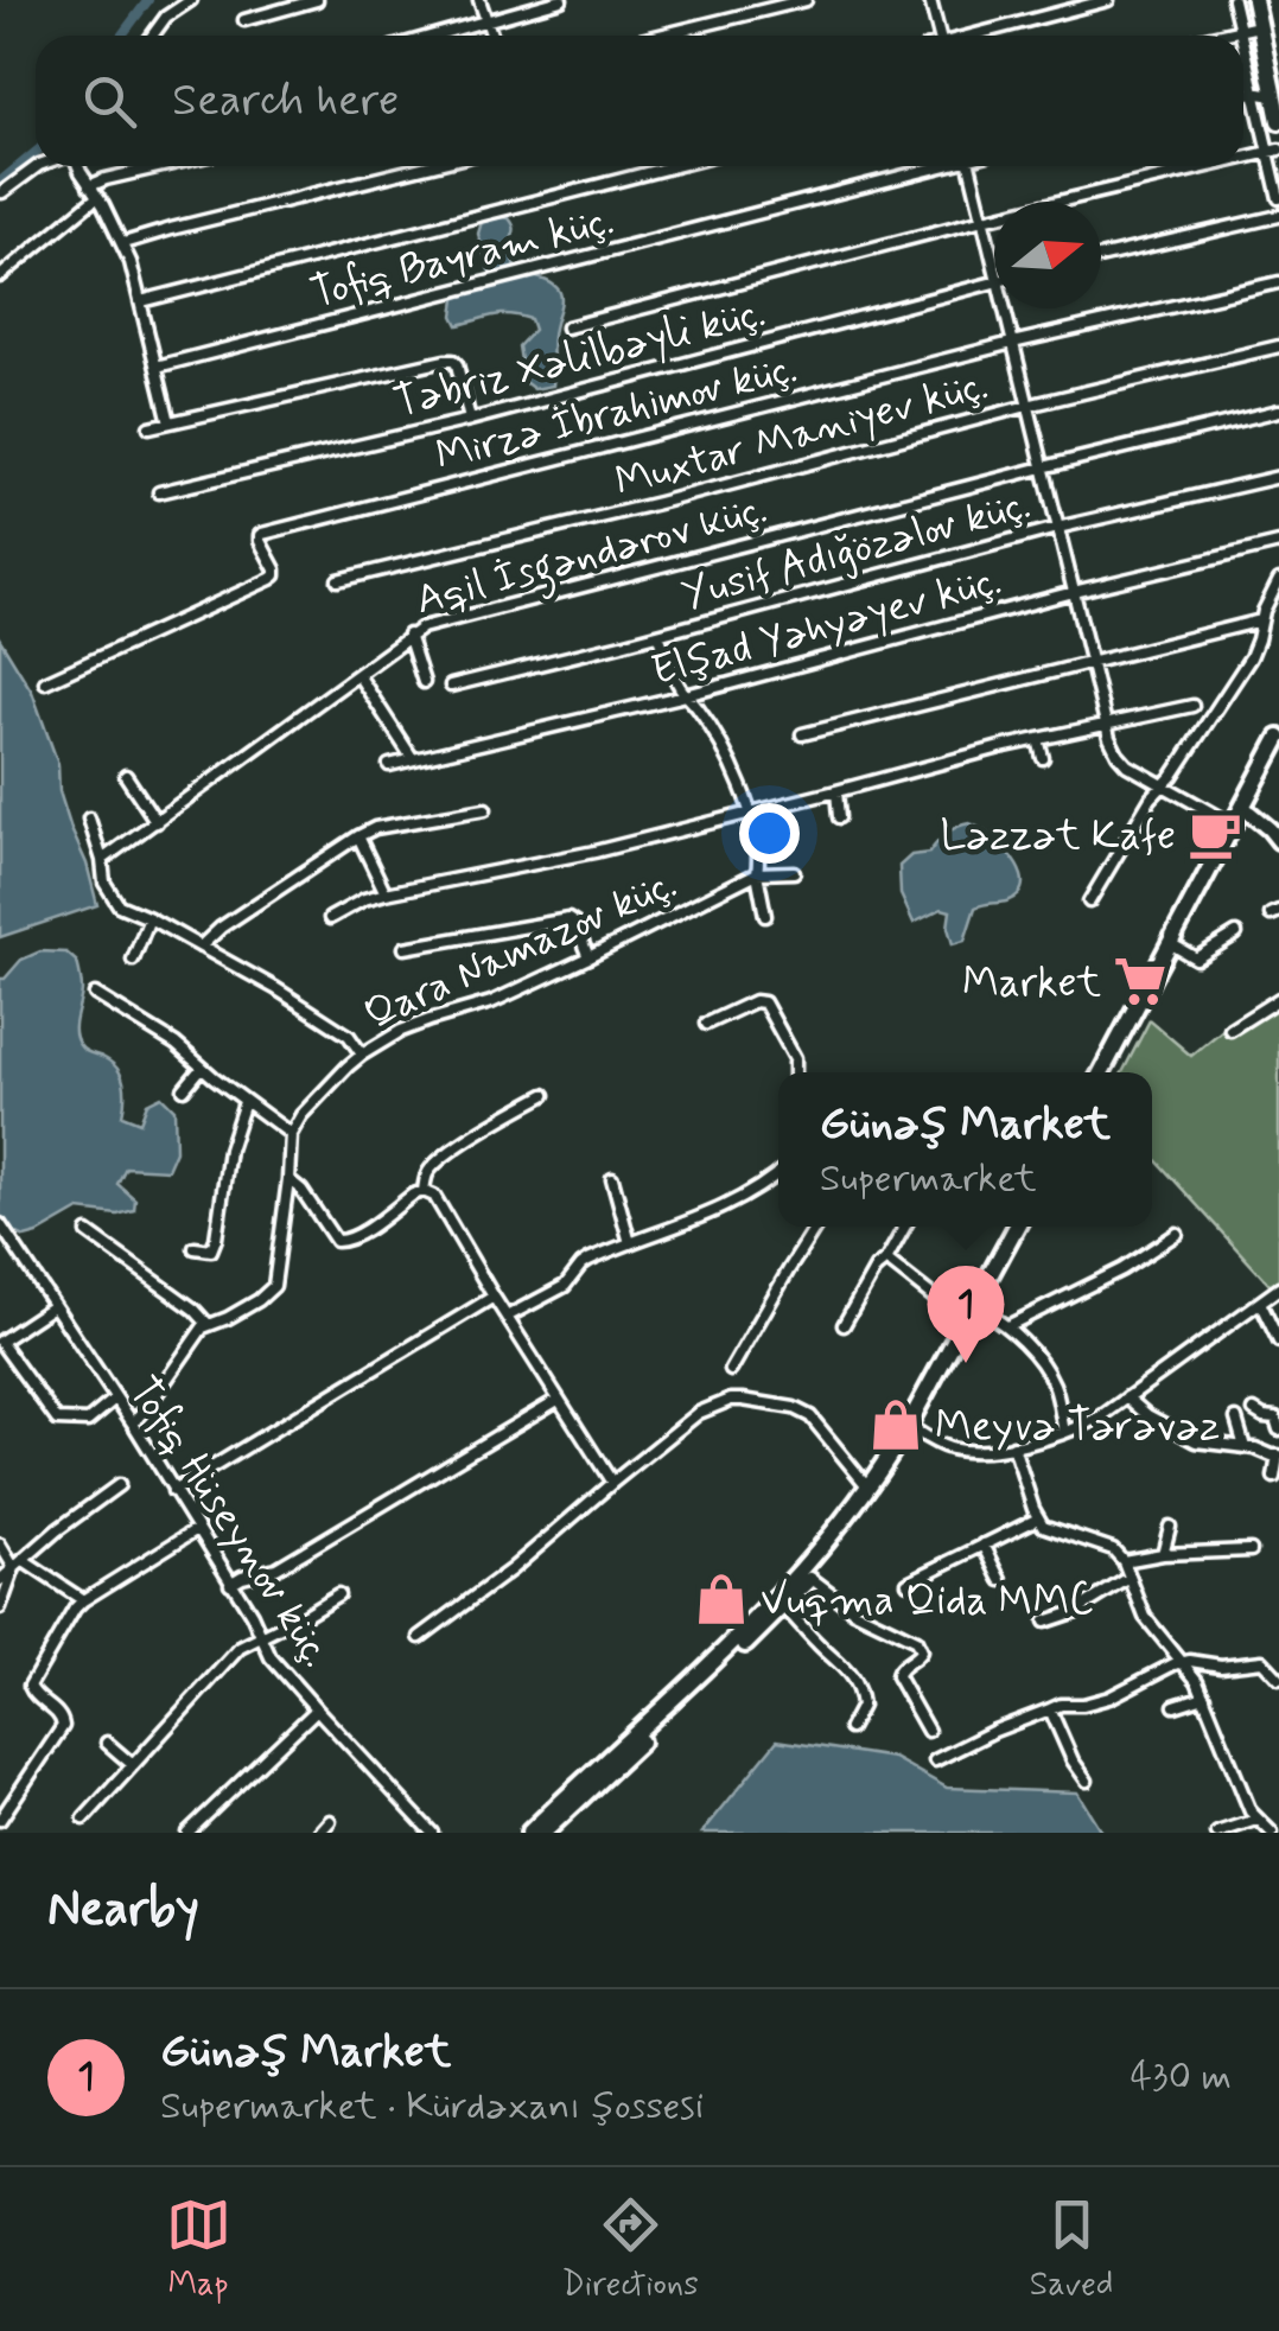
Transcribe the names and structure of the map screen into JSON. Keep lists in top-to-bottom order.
{
  "streets": {
    "street": [
      "Tofiq Bayram küç.",
      "Təbriz Xəlilbəyli küç.",
      "Mirzə İbrahimov küç.",
      "Muxtar Maniyev küç.",
      "Yusif Adığözəlov küç.",
      "Aqil İsgəndərov küç.",
      "Elşad Yəhyəyev küç.",
      "Qara Namazov küç.",
      "Tofiq Hüseynov küç."
    ]
  },
  "places": {
    "cafe": ["Ləzzət Kafe"],
    "supermarket": ["Market"],
    "shop": ["Meyvə Tərəvəz", "Vuqma Qida MMC"]
  },
  "north": "right",
  "page": {
    "search": "Search here",
    "popup": ["Günəş Market", "Supermarket"],
    "pins": "1",
    "heading": "Nearby",
    "list": [
      {
        "mark": "1",
        "name": "Günəş Market",
        "note": "Supermarket · Kürdəxanı şossesi",
        "value": "430 m"
      }
    ],
    "nav": ["Map", "Directions", "Saved"]
  }
}
